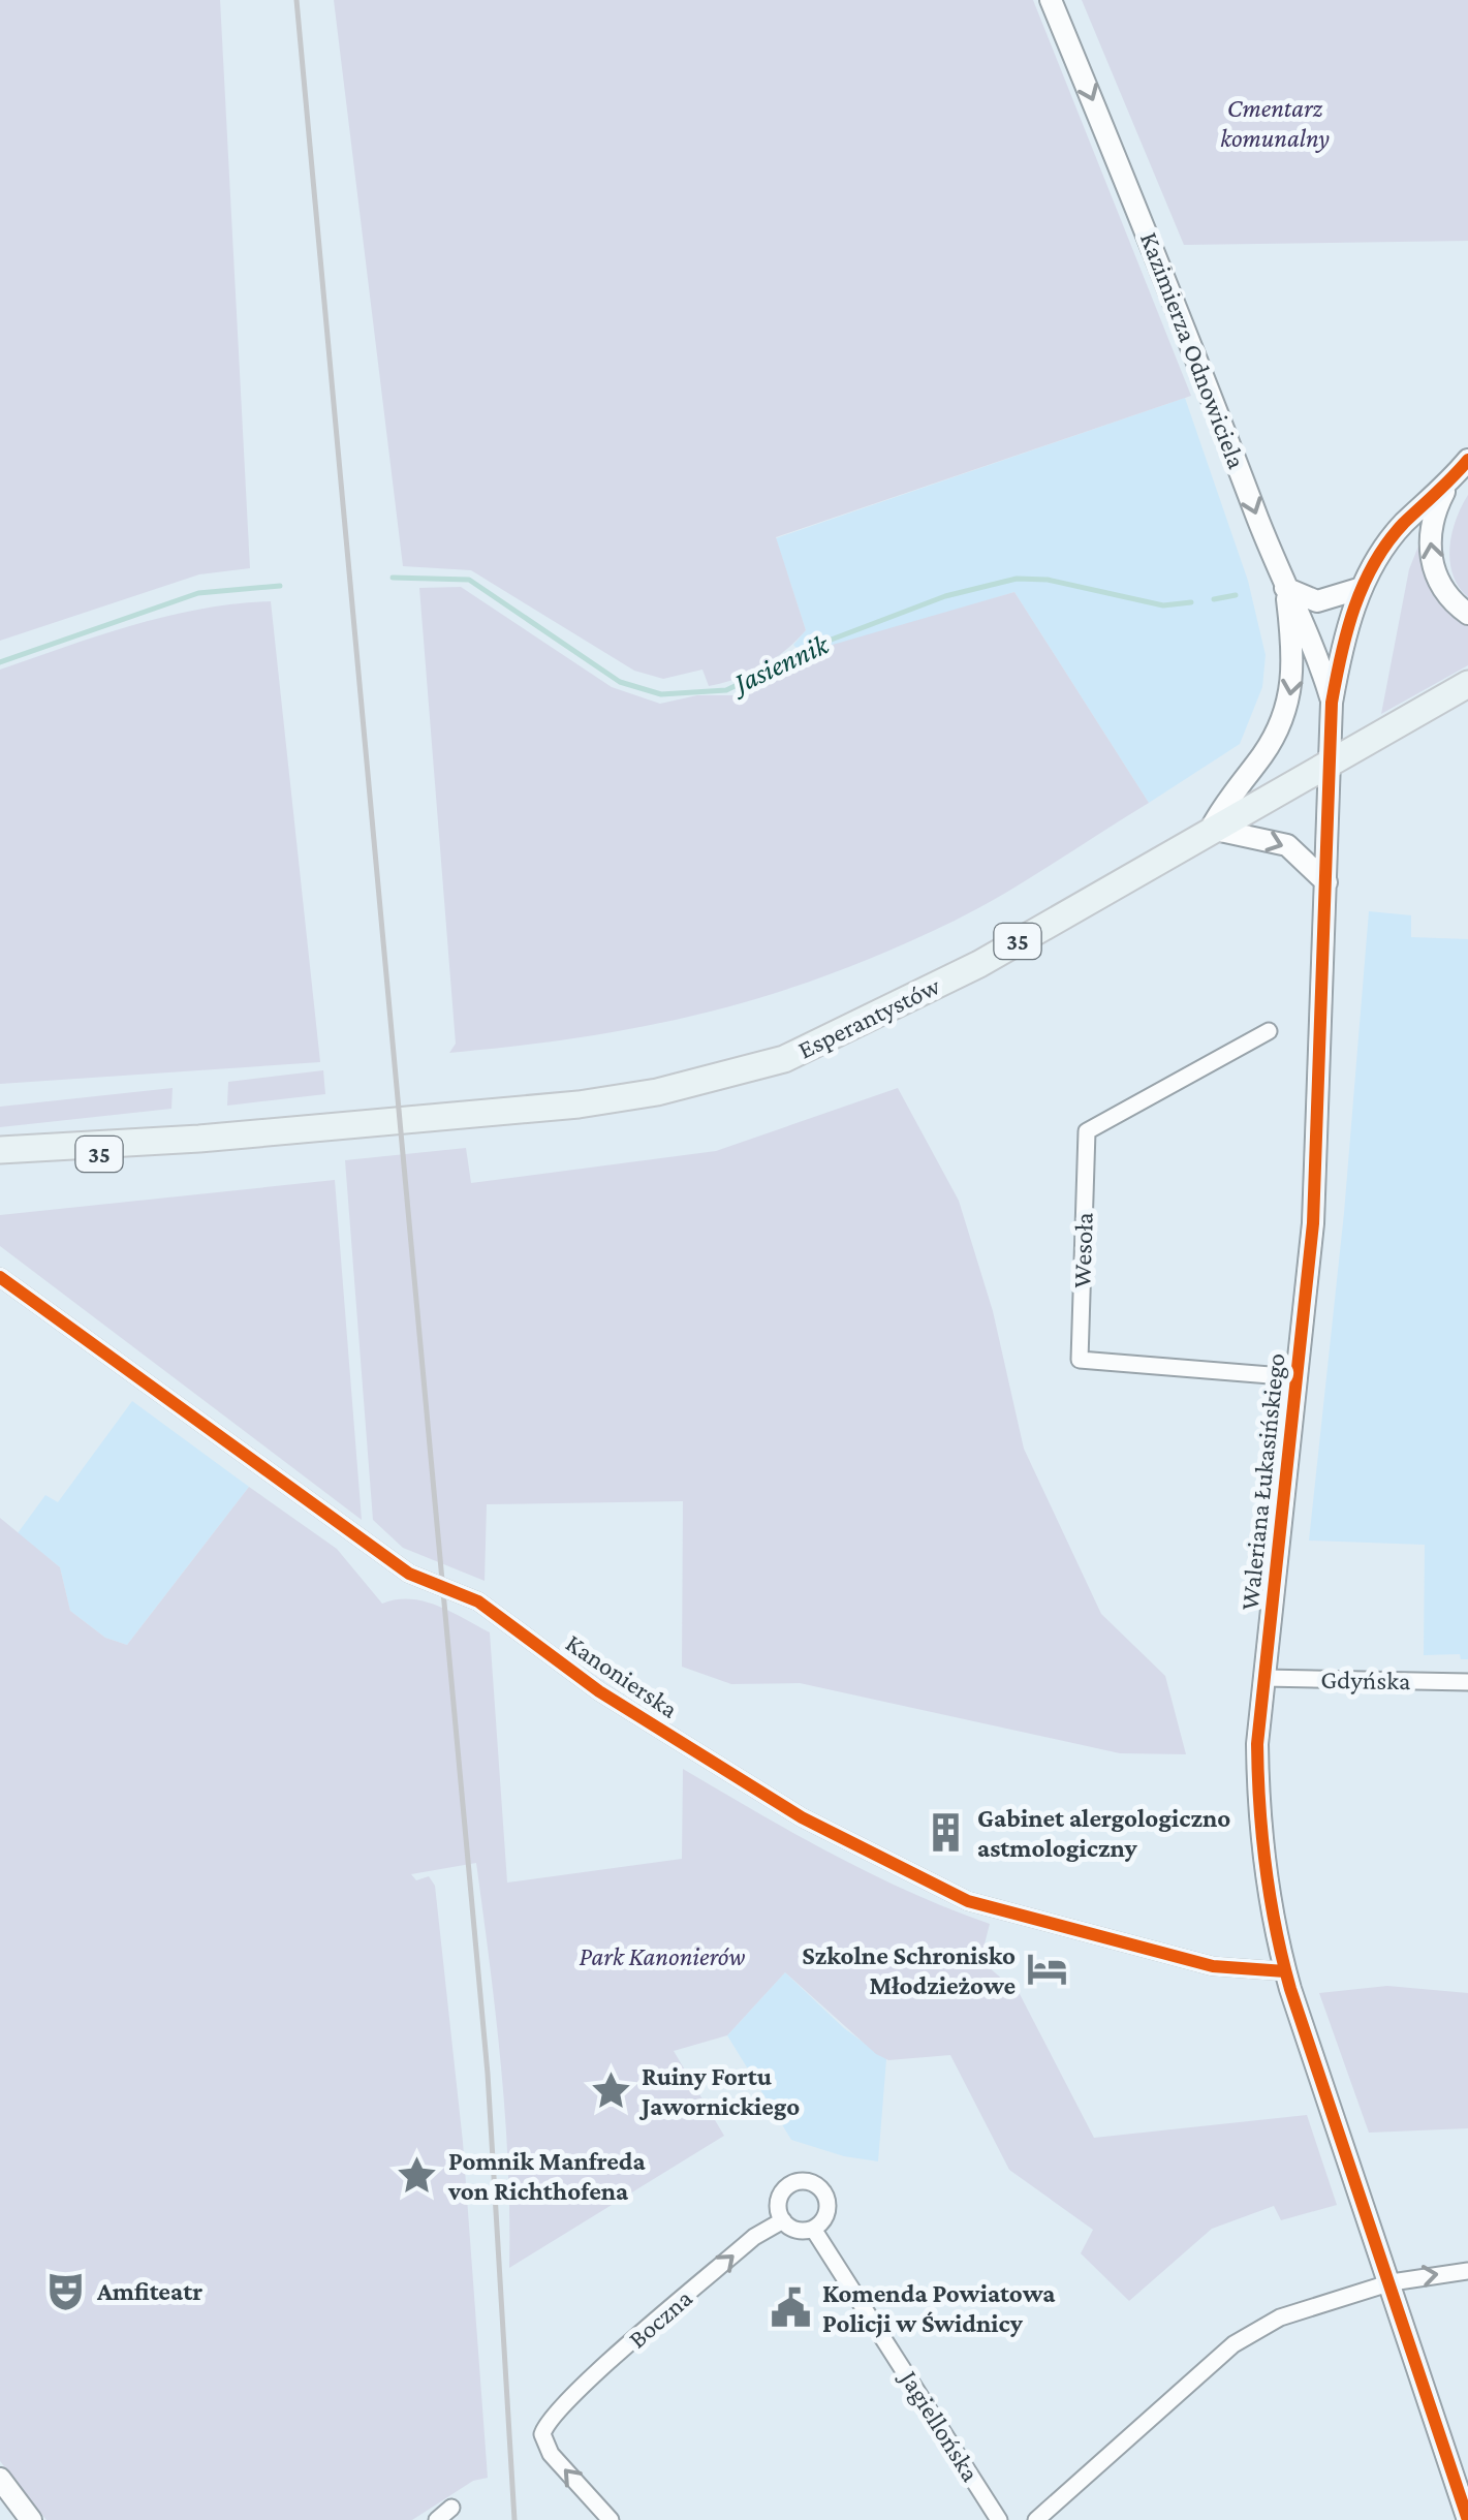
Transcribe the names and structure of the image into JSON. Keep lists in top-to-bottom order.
{
  "streets": {
    "main road": ["35", "Esperantystów"],
    "street": [
      "Kazimierza Odnowiciela",
      "Wesoła",
      "Waleriana Łukasińskiego",
      "Kanonierska",
      "Gdyńska",
      "Boczna",
      "Jagiellońska"
    ]
  },
  "crossings": [
    ["Kazimierza Odnowiciela", "Waleriana Łukasińskiego"],
    ["Esperantystów", "Waleriana Łukasińskiego"],
    ["Wesoła", "Waleriana Łukasińskiego"],
    ["Waleriana Łukasińskiego", "Kanonierska"],
    ["Waleriana Łukasińskiego", "Gdyńska"],
    ["Boczna", "Jagiellońska"]
  ],
  "one_way": ["Kazimierza Odnowiciela"],
  "water": ["Jasiennik"],
  "parks": ["Cmentarz komunalny", "Park Kanonierów"],
  "places": {
    "building": ["Gabinet alergologiczno astmologiczny"],
    "hotel": ["Szkolne Schronisko Młodzieżowe"],
    "place": ["Ruiny Fortu Jawornickiego", "Pomnik Manfreda von Richthofena"],
    "theatre": ["Amfiteatr"],
    "public building": ["Komenda Powiatowa Policji w Świdnicy"]
  }
}
